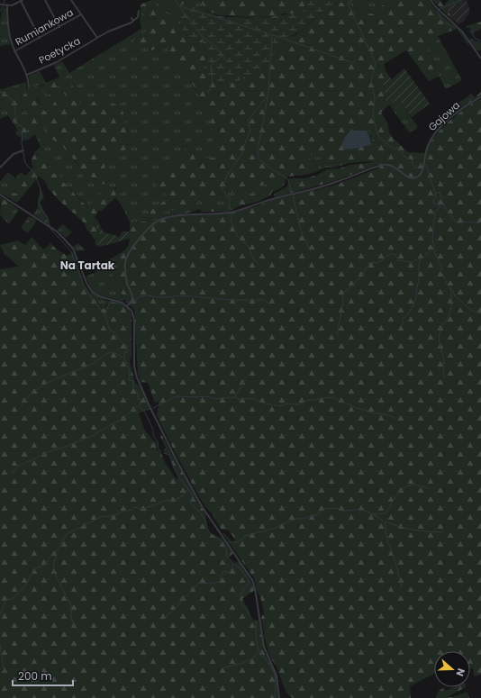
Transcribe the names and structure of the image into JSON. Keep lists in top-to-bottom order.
{
  "streets": {
    "street": ["Rumiankowa", "Poetycka", "Gajowa"]
  },
  "districts": ["Na Tartak"],
  "scale_bar": "200 m",
  "north": "right"
}
